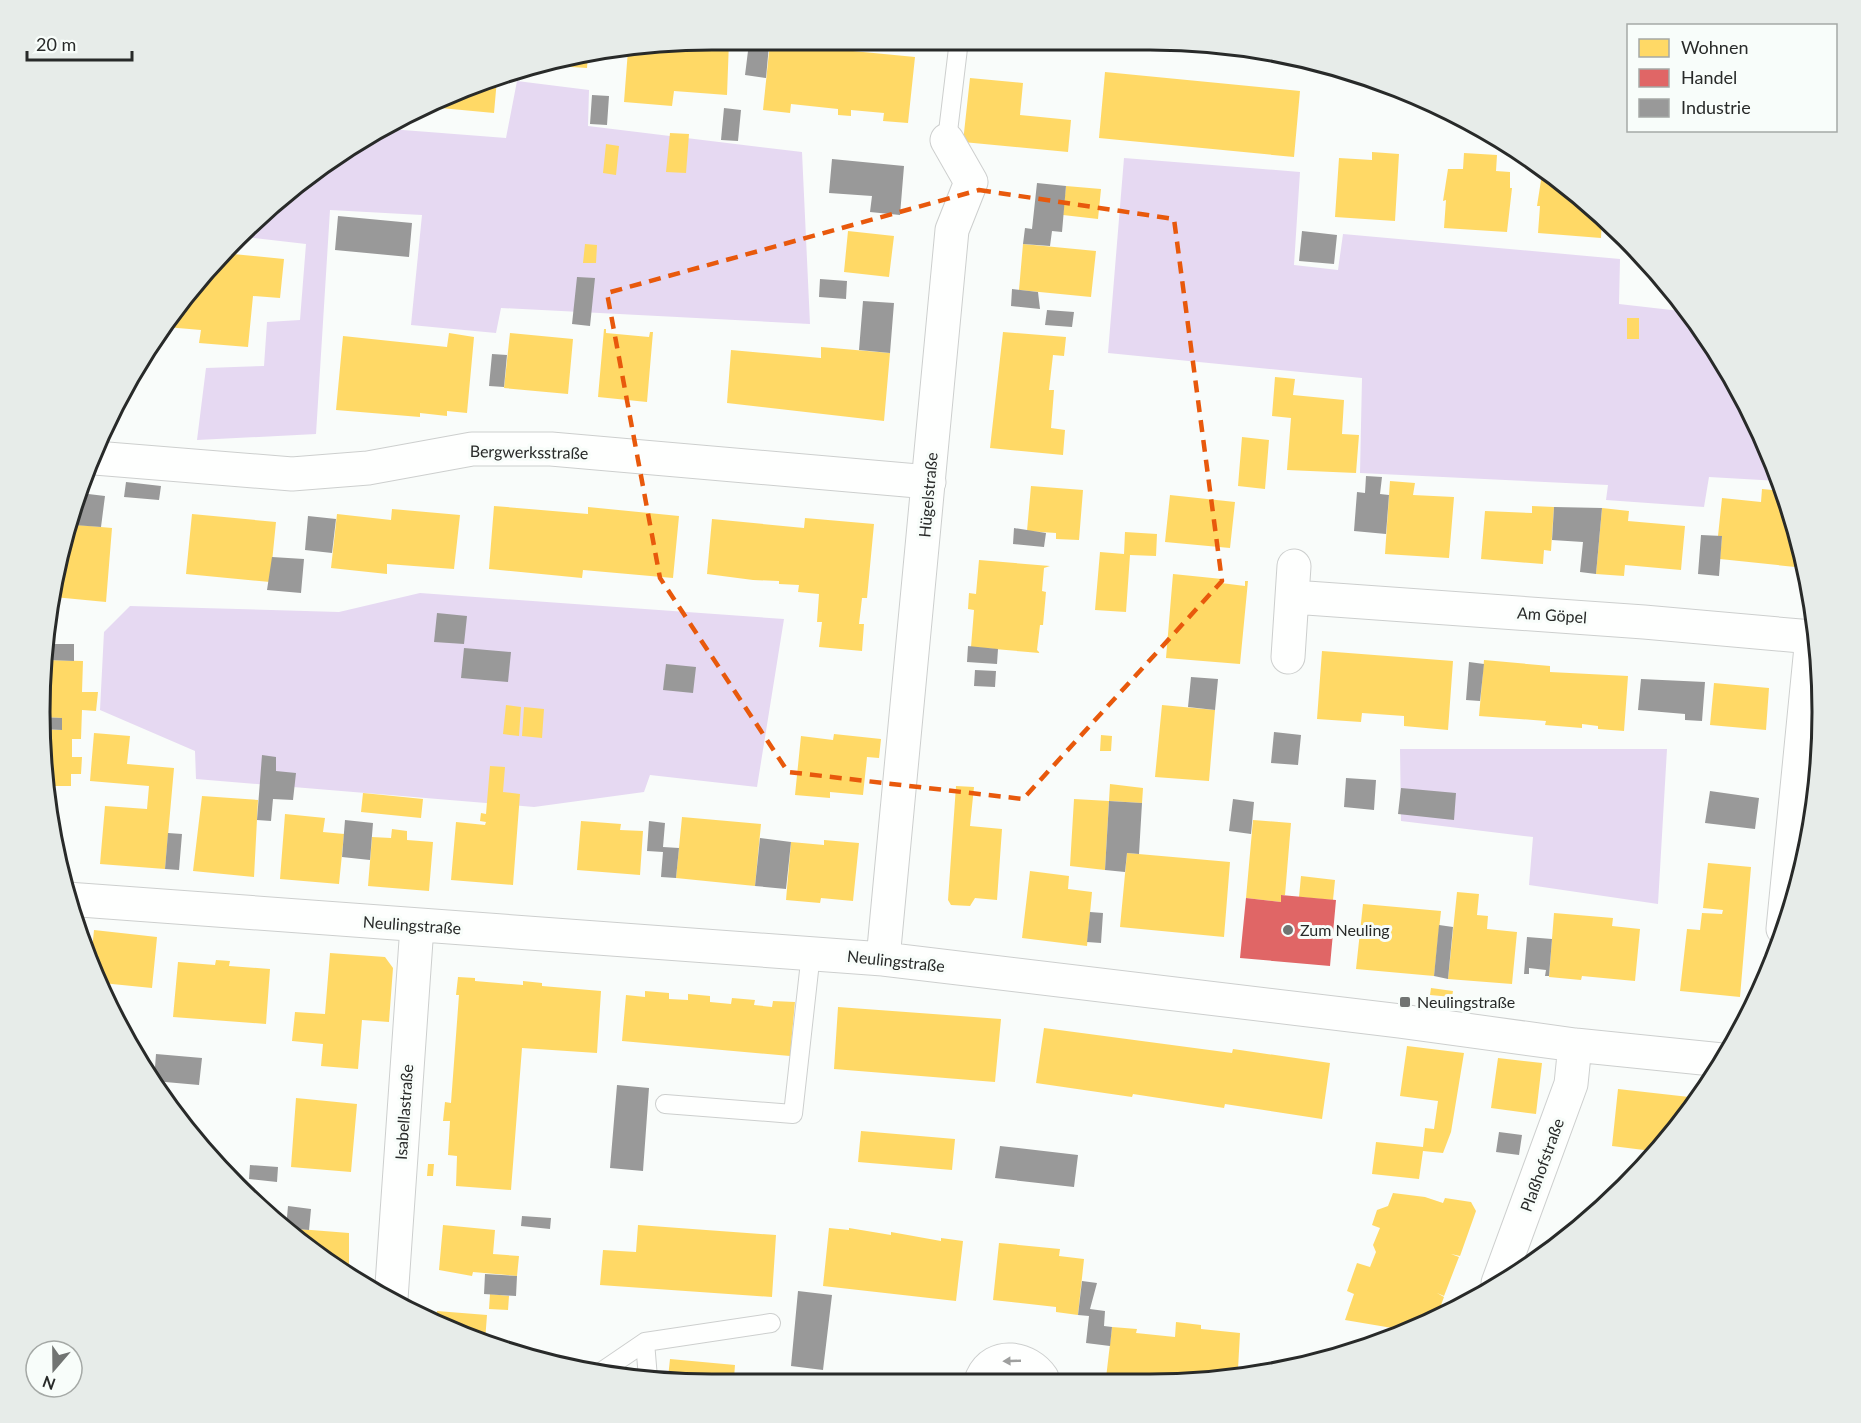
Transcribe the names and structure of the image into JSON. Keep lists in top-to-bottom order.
{
  "streets": {
    "street": [
      "Bergwerksstraße",
      "Hügelstraße",
      "Am Göpel",
      "Neulingstraße",
      "Isabellastraße",
      "Plaßhofstraße"
    ]
  },
  "crossings": [
    ["Bergwerksstraße", "Hügelstraße"],
    ["Hügelstraße", "Neulingstraße"],
    ["Neulingstraße", "Isabellastraße"],
    ["Neulingstraße", "Plaßhofstraße"]
  ],
  "places": {
    "other": ["Zum Neuling"],
    "transit": ["Neulingstraße"]
  },
  "legend": ["Wohnen", "Handel", "Industrie"],
  "scale_bar": "20 m",
  "north": "bottom"
}
